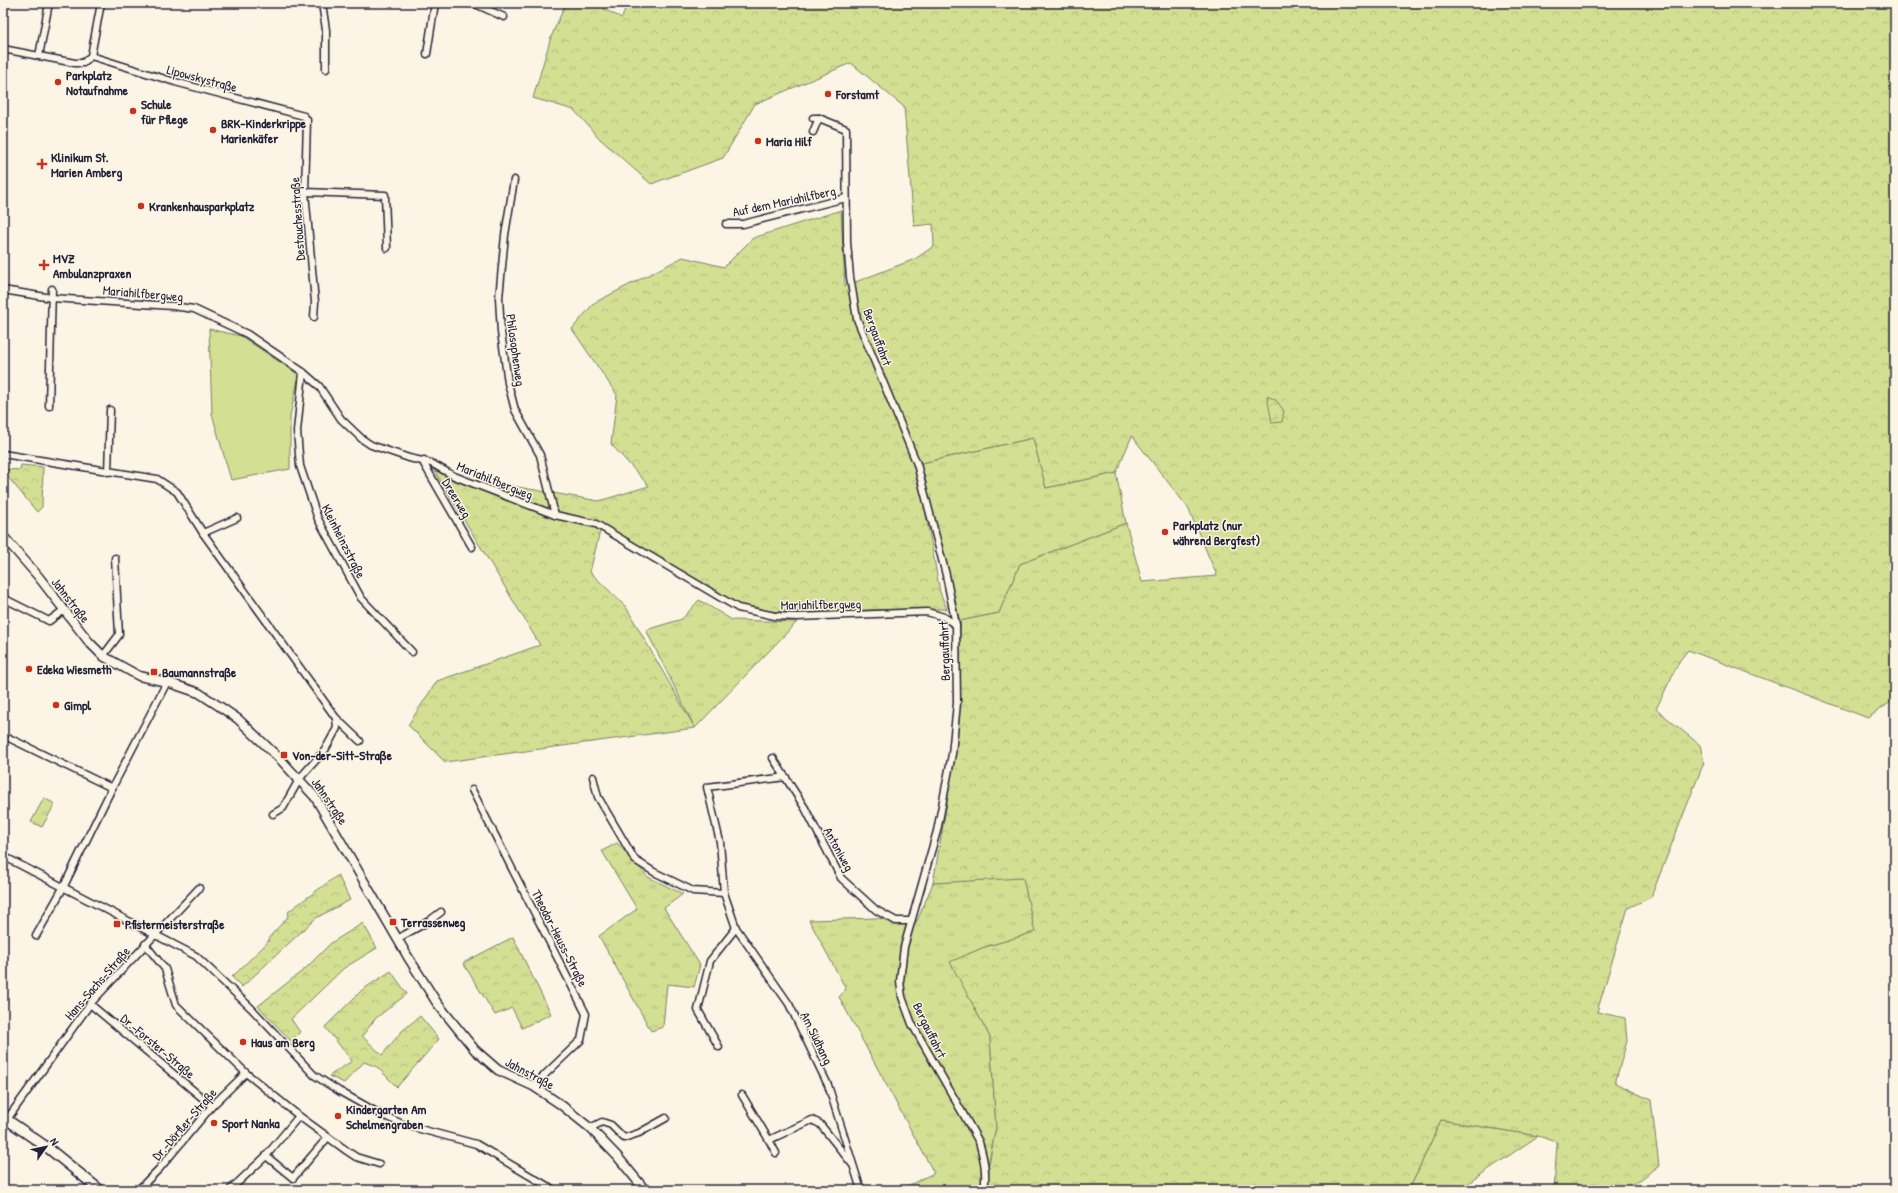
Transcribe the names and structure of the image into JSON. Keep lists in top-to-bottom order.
{
  "streets": {
    "street": [
      "Lipowskystraße",
      "Auf dem Mariahilfberg",
      "Destouchesstraße",
      "Mariahilfbergweg",
      "Bergauffahrt",
      "Philosophenweg",
      "Dreerweg",
      "Kleinheinzstraße",
      "Jahnstraße",
      "Antoniweg",
      "Theodor-Heuss-Straße",
      "Hans-Sachs-Straße",
      "Am Südhang",
      "Dr.-Forster-Straße",
      "Dr.-Dörfler-Straße"
    ]
  },
  "crossings": [
    ["Lipowskystraße", "Destouchesstraße"],
    ["Auf dem Mariahilfberg", "Bergauffahrt"],
    ["Mariahilfbergweg", "Bergauffahrt"],
    ["Mariahilfbergweg", "Philosophenweg"],
    ["Mariahilfbergweg", "Dreerweg"],
    ["Mariahilfbergweg", "Kleinheinzstraße"],
    ["Bergauffahrt", "Antoniweg"],
    ["Jahnstraße", "Theodor-Heuss-Straße"],
    ["Antoniweg", "Am Südhang"],
    ["Hans-Sachs-Straße", "Dr.-Forster-Straße"],
    ["Dr.-Forster-Straße", "Dr.-Dörfler-Straße"]
  ],
  "places": {
    "other": [
      "Parkplatz Notaufnahme",
      "Forstamt",
      "Schule für Pflege",
      "BRK-Kinderkrippe Marienkäfer",
      "Maria Hilf",
      "Krankenhausparkplatz",
      "Parkplatz (nur während Bergfest)",
      "Edeka Wiesmeth",
      "Gimpl",
      "Haus am Berg",
      "Kindergarten Am Schelmengraben",
      "Sport Nanka"
    ],
    "health": ["Klinikum St. Marien Amberg", "MVZ Ambulanzpraxen"],
    "transit": [
      "Baumannstraße",
      "Von-der-Sitt-Straße",
      "Terrassenweg",
      "Pfistermeisterstraße"
    ]
  },
  "north": "top right"
}
